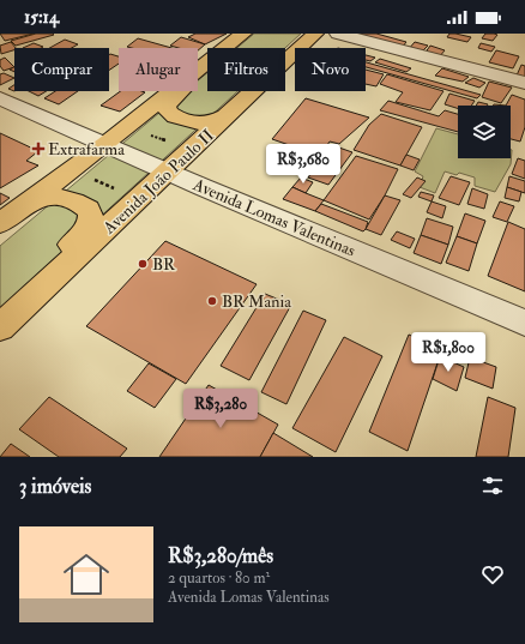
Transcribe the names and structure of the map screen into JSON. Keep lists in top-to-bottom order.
{
  "streets": {
    "main road": ["Avenida João Paulo II"],
    "street": ["Avenida Lomas Valentinas"]
  },
  "crossings": [
    ["Avenida João Paulo II", "Avenida Lomas Valentinas"]
  ],
  "places": {
    "health": ["Extrafarma"],
    "other": ["BR", "BR Mania"]
  },
  "page": {
    "status": "15:14",
    "chip": [
      "Comprar",
      "Alugar",
      "Filtros",
      "Novo"
    ],
    "price": ["R$3,680", "R$1,800", "R$3,280"],
    "heading": "3 imóveis",
    "list": [
      {
        "name": "R$3,280/mês",
        "note": "2 quartos · 80 m² · Avenida Lomas Valentinas"
      }
    ]
  }
}
